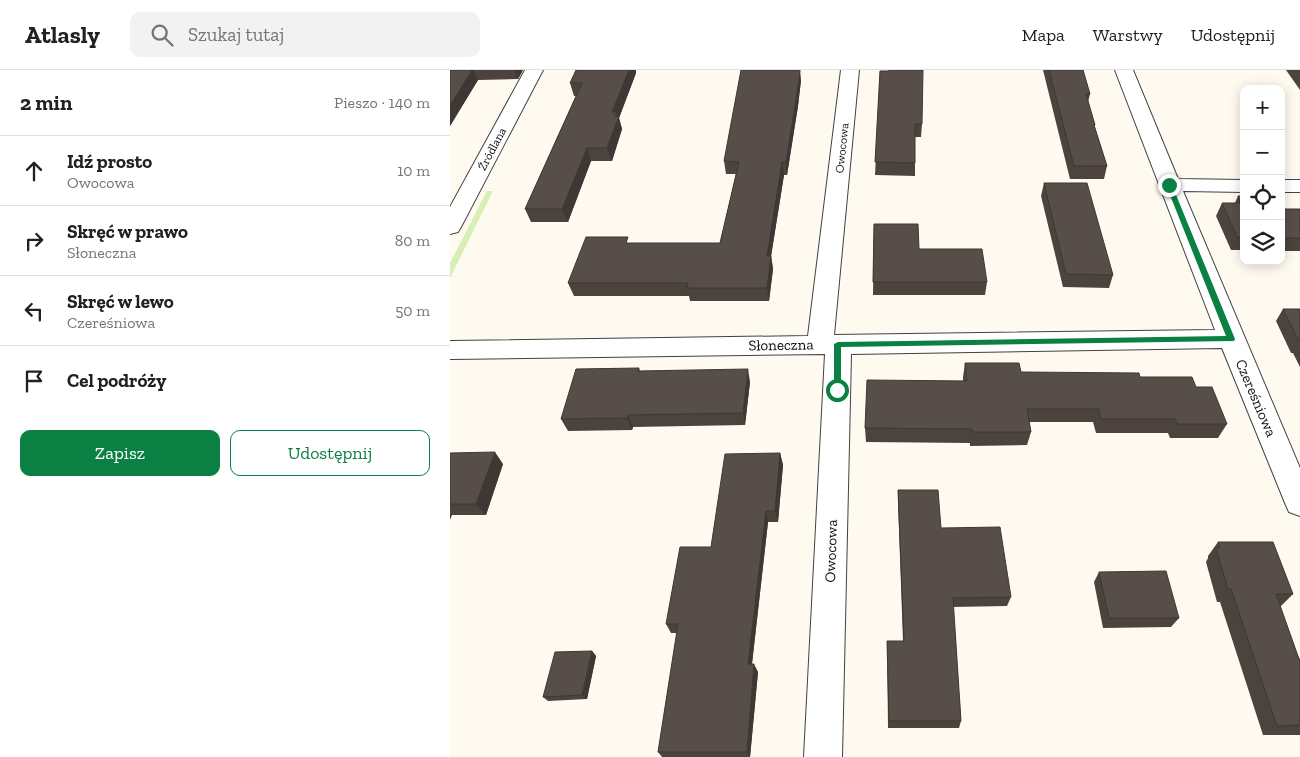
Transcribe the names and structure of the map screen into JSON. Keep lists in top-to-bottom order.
{
  "streets": {
    "street": [
      "Owocowa",
      "Źródlana",
      "Słoneczna",
      "Czereśniowa"
    ]
  },
  "crossings": [
    ["Owocowa", "Słoneczna"],
    ["Słoneczna", "Czereśniowa"]
  ],
  "page": {
    "header": "Atlasly",
    "search": "Szukaj tutaj",
    "nav": ["Mapa", "Warstwy", "Udostępnij"],
    "heading": ["2 min", "Pieszo · 140 m"],
    "map_buttons": ["+", "−"],
    "list": [
      ["Idź prosto", "Owocowa", "10 m"],
      ["Skręć w prawo", "Słoneczna", "80 m"],
      ["Skręć w lewo", "Czereśniowa", "50 m"],
      "Cel podróży"
    ],
    "buttons": ["Zapisz", "Udostępnij"]
  }
}
